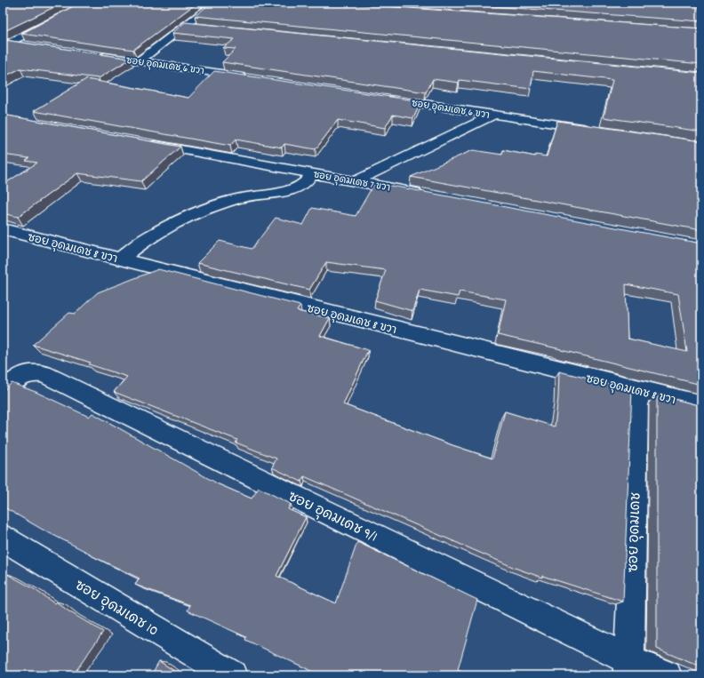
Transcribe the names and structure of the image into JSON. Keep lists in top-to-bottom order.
{
  "streets": {
    "street": [
      "ซอย อุดมเดช 6 ขวา",
      "ซอย อุดมเดช 7 ขวา",
      "ซอย อุดมเดช 8 ขวา",
      "ซอย อุดมเดช 9/1",
      "ซอย อุดมเดช",
      "ซอย อุดมเดช 10"
    ]
  },
  "crossings": [
    ["ซอย อุดมเดช 8 ขวา", "ซอย อุดมเดช"],
    ["ซอย อุดมเดช 9/1", "ซอย อุดมเดช"]
  ]
}
